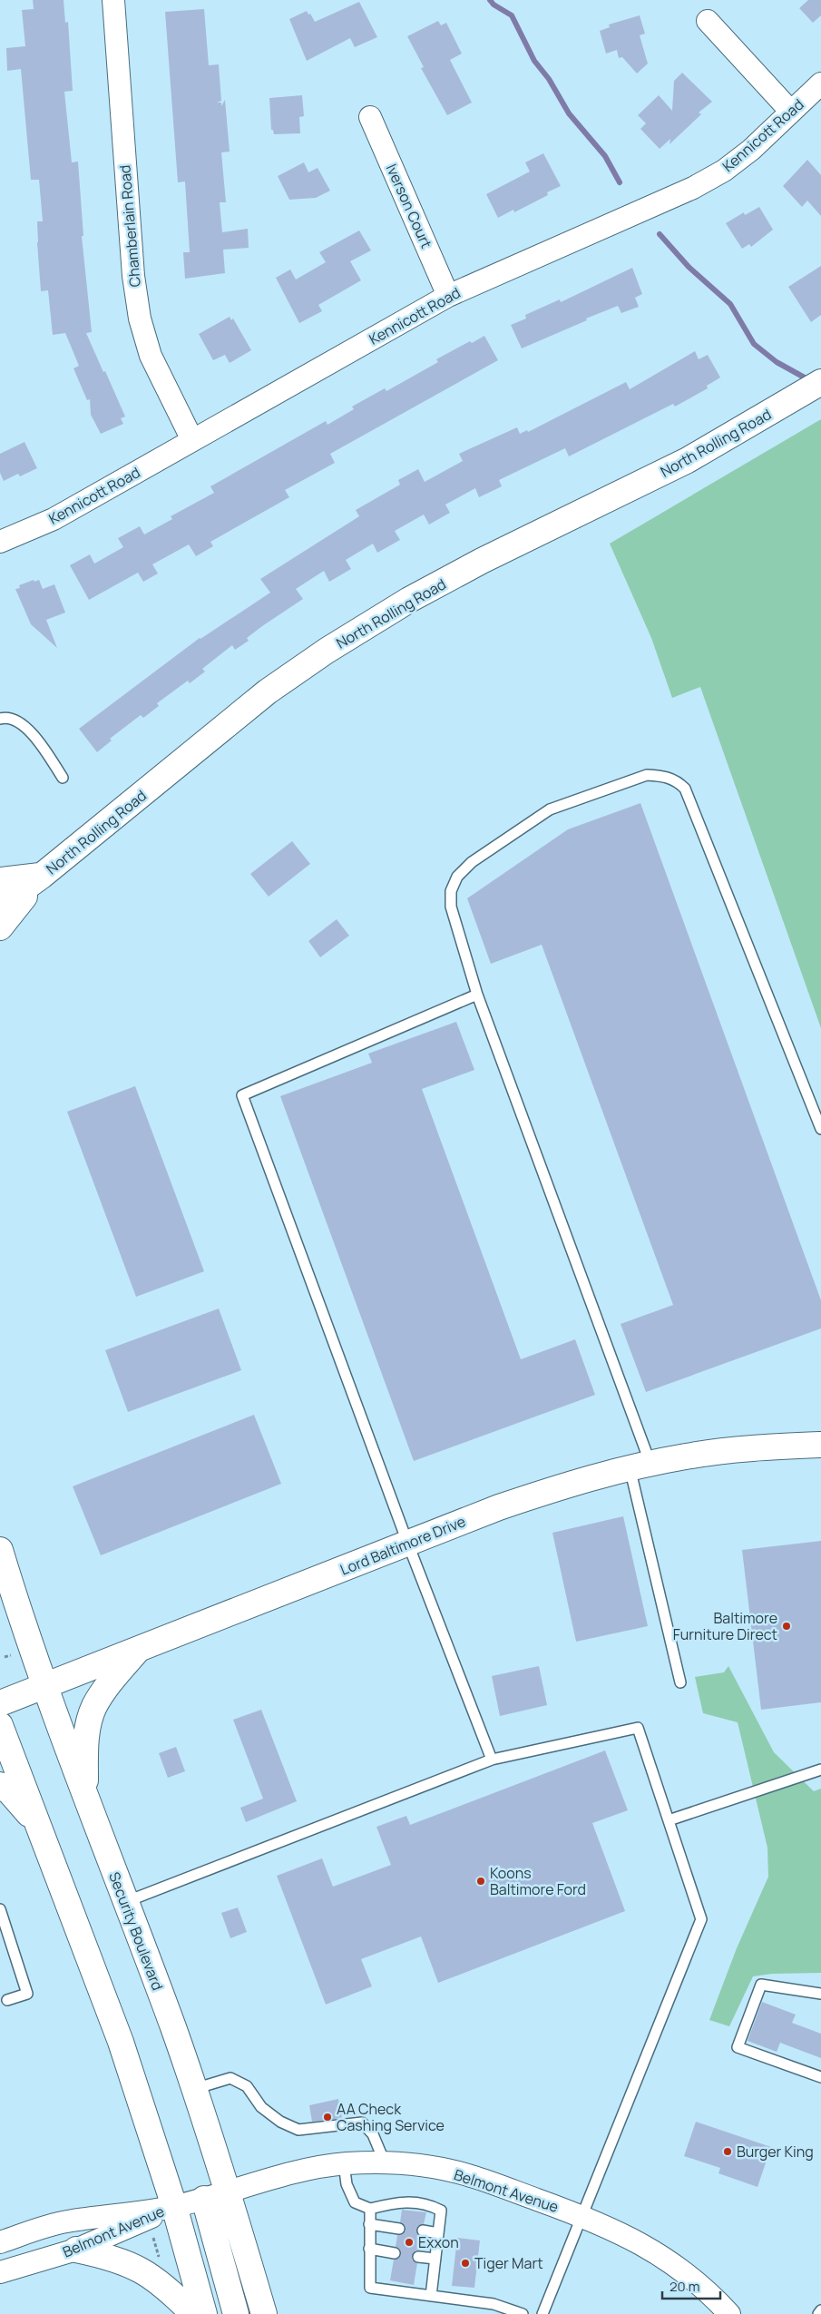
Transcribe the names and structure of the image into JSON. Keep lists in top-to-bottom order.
{
  "streets": {
    "main road": ["North Rolling Road", "Lord Baltimore Drive", "Security Boulevard"],
    "street": [
      "Kennicott Road",
      "Iverson Court",
      "Chamberlain Road",
      "Belmont Avenue"
    ]
  },
  "crossings": [
    ["Kennicott Road", "Iverson Court"],
    ["Kennicott Road", "Chamberlain Road"],
    ["Lord Baltimore Drive", "Security Boulevard"],
    ["Security Boulevard", "Belmont Avenue"]
  ],
  "places": [
    "Baltimore Furniture Direct",
    "Koons Baltimore Ford",
    "AA Check Cashing Service",
    "Burger King",
    "Exxon",
    "Tiger Mart"
  ],
  "scale_bar": "20 m"
}
